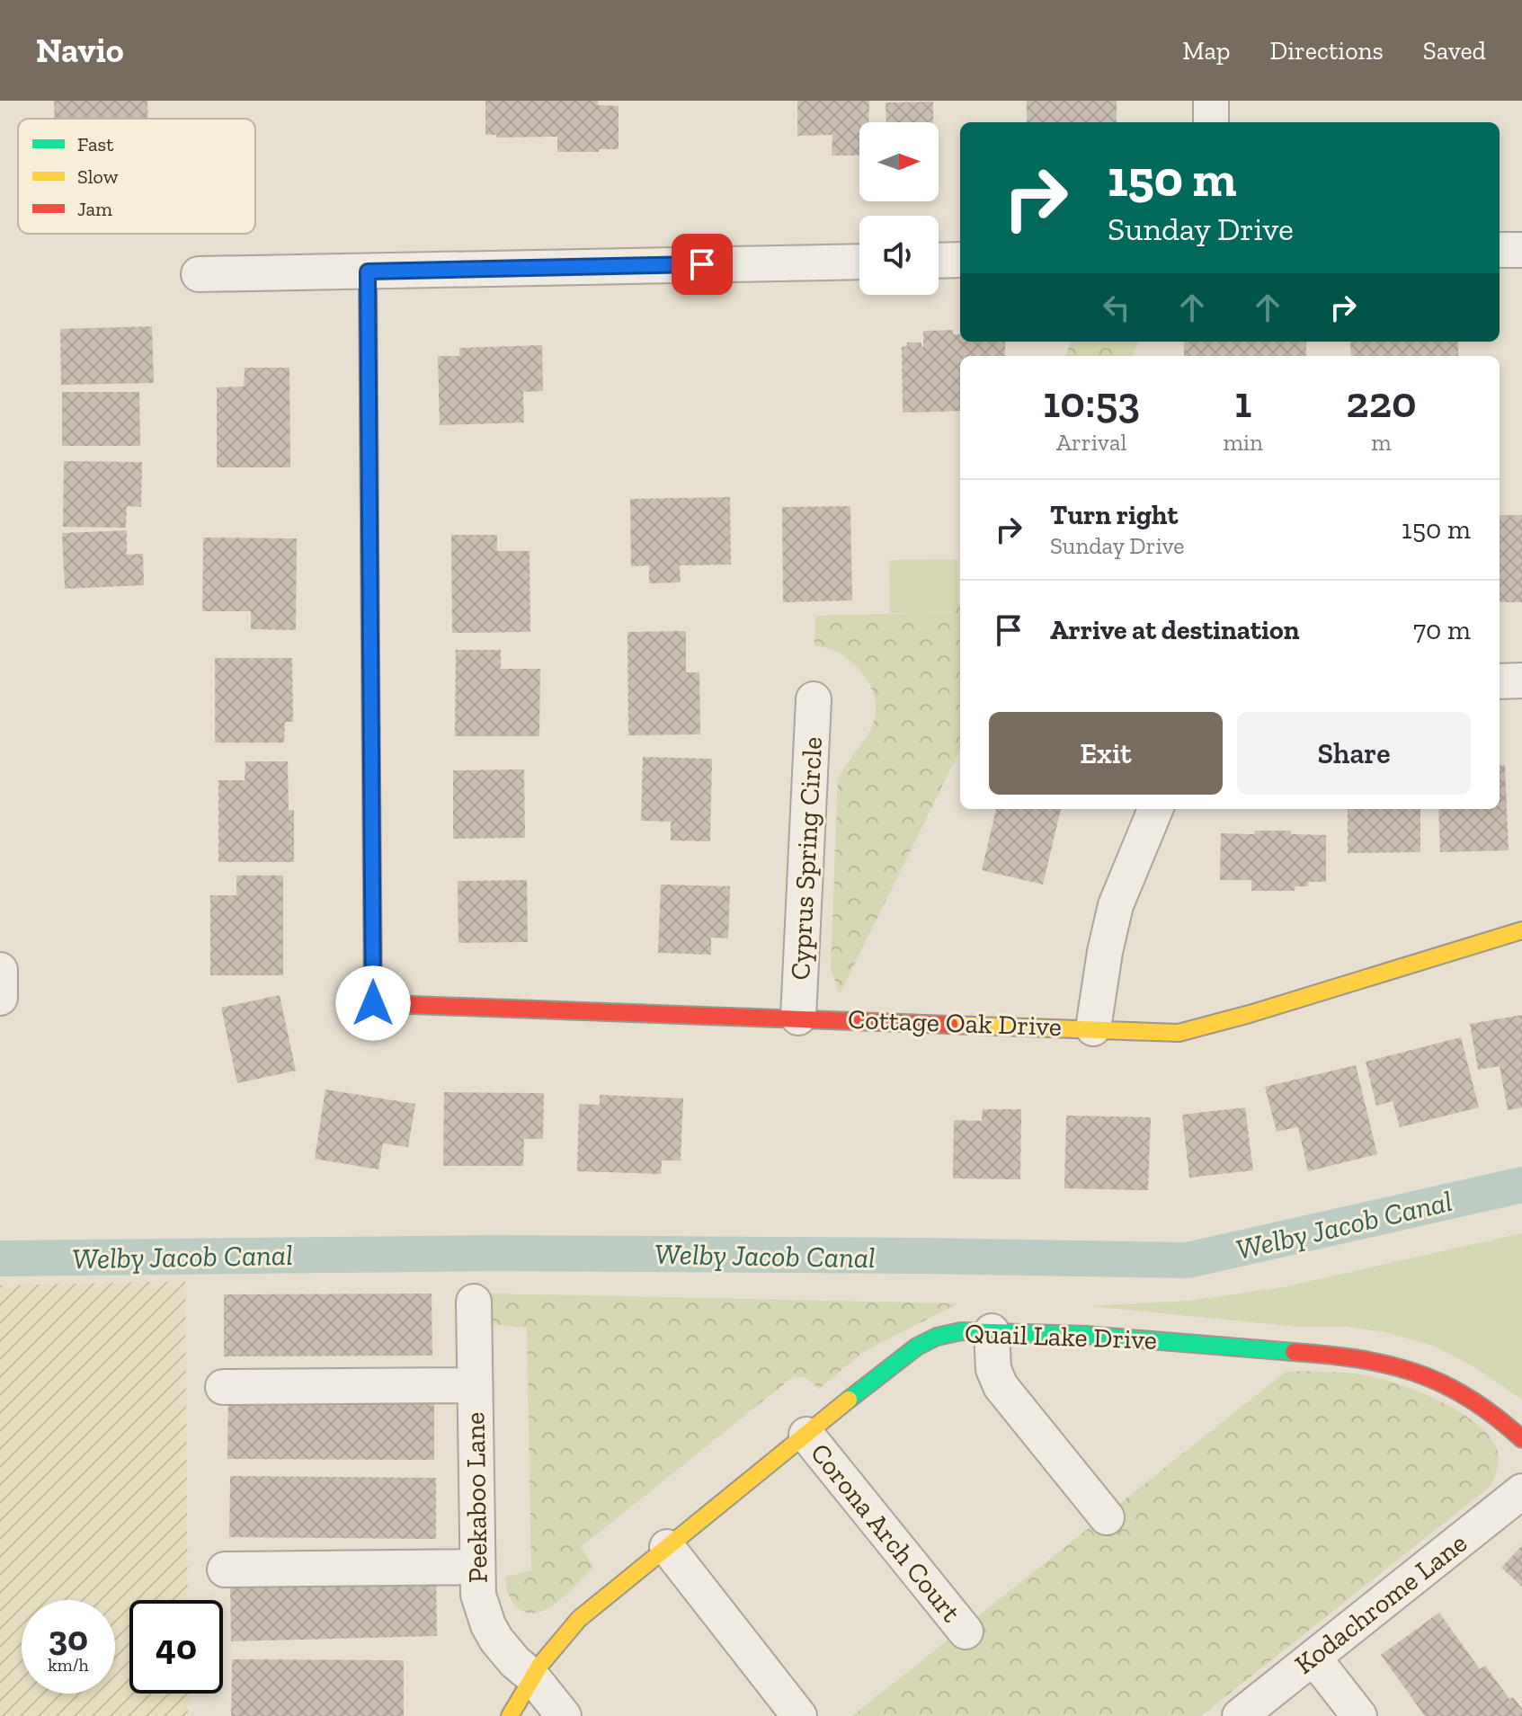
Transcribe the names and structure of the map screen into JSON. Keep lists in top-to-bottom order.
{
  "streets": {
    "street": [
      "Cyprus Spring Circle",
      "Cottage Oak Drive",
      "Quail Lake Drive",
      "Peekaboo Lane",
      "Corona Arch Court",
      "Kodachrome Lane"
    ]
  },
  "crossings": [
    ["Cyprus Spring Circle", "Cottage Oak Drive"],
    ["Quail Lake Drive", "Peekaboo Lane"],
    ["Quail Lake Drive", "Corona Arch Court"]
  ],
  "water": ["Welby Jacob Canal"],
  "legend": ["Fast", "Slow", "Jam"],
  "north": "right",
  "page": {
    "header": "Navio",
    "nav": ["Map", "Directions", "Saved"],
    "turn": ["150 m", "Sunday Drive"],
    "eta": [
      "10:53",
      "Arrival",
      "1",
      "min",
      "220",
      "m"
    ],
    "list": [
      {
        "name": "Turn right",
        "note": "Sunday Drive",
        "value": "150 m"
      },
      {
        "name": "Arrive at destination",
        "value": "70 m"
      }
    ],
    "buttons": ["Exit", "Share"],
    "speed": "30 km/h",
    "limit": "40"
  }
}
